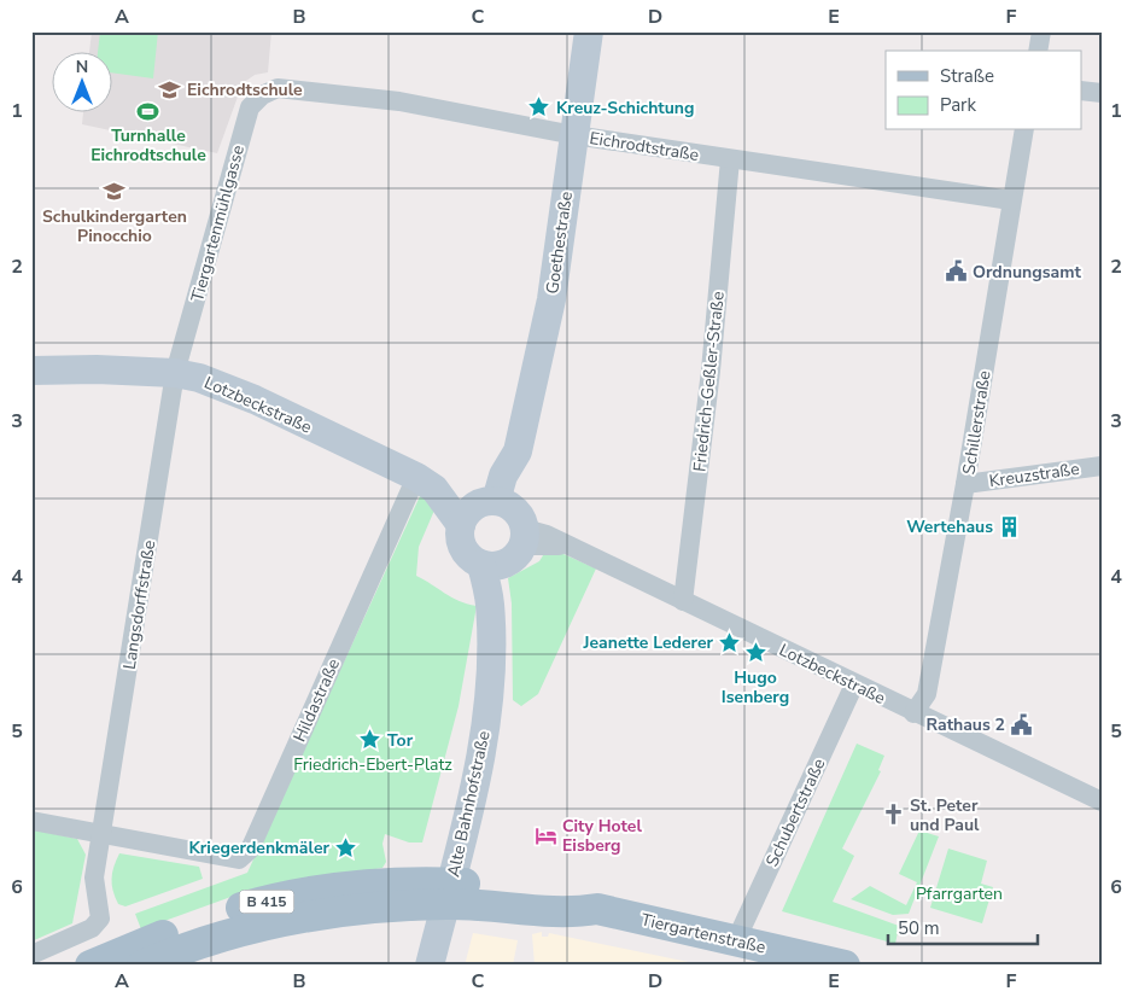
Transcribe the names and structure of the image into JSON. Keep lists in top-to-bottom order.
{
  "streets": {
    "main road": ["B 415", "Tiergartenstraße"],
    "street": [
      "Eichrodtstraße",
      "Tiergartenmühlgasse",
      "Goethestraße",
      "Friedrich-Geßler-Straße",
      "Lotzbeckstraße",
      "Schillerstraße",
      "Kreuzstraße",
      "Langsdorffstraße",
      "Hildastraße",
      "Alte Bahnhofstraße",
      "Schubertstraße"
    ]
  },
  "crossings": [
    ["Eichrodtstraße", "Tiergartenmühlgasse"],
    ["Eichrodtstraße", "Goethestraße"],
    ["Eichrodtstraße", "Friedrich-Geßler-Straße"],
    ["Eichrodtstraße", "Schillerstraße"],
    ["Tiergartenmühlgasse", "Lotzbeckstraße"],
    ["Tiergartenmühlgasse", "Langsdorffstraße"],
    ["Goethestraße", "Lotzbeckstraße"],
    ["Friedrich-Geßler-Straße", "Lotzbeckstraße"],
    ["Lotzbeckstraße", "Schillerstraße"],
    ["Lotzbeckstraße", "Langsdorffstraße"],
    ["Lotzbeckstraße", "Hildastraße"],
    ["Lotzbeckstraße", "Schubertstraße"],
    ["Schillerstraße", "Kreuzstraße"],
    ["Langsdorffstraße", "Hildastraße"],
    ["Alte Bahnhofstraße", "B 415"],
    ["Alte Bahnhofstraße", "Tiergartenstraße"],
    ["Schubertstraße", "Tiergartenstraße"],
    ["B 415", "Tiergartenstraße"]
  ],
  "parks": ["Friedrich-Ebert-Platz", "Pfarrgarten"],
  "places": {
    "school or university": ["Eichrodtschule", "Schulkindergarten Pinocchio"],
    "place": [
      "Kreuz-Schichtung",
      "Jeanette Lederer",
      "Hugo Isenberg",
      "Tor",
      "Kriegerdenkmäler"
    ],
    "sports": ["Turnhalle Eichrodtschule"],
    "public building": ["Ordnungsamt", "Rathaus 2"],
    "building": ["Wertehaus"],
    "church": ["St. Peter und Paul"],
    "hotel": ["City Hotel Eisberg"]
  },
  "legend": ["Straße", "Park"],
  "scale_bar": "50 m",
  "north": "top",
  "grid": {
    "columns": [
      "A",
      "B",
      "C",
      "D",
      "E",
      "F"
    ],
    "rows": [
      "1",
      "2",
      "3",
      "4",
      "5",
      "6"
    ]
  }
}
